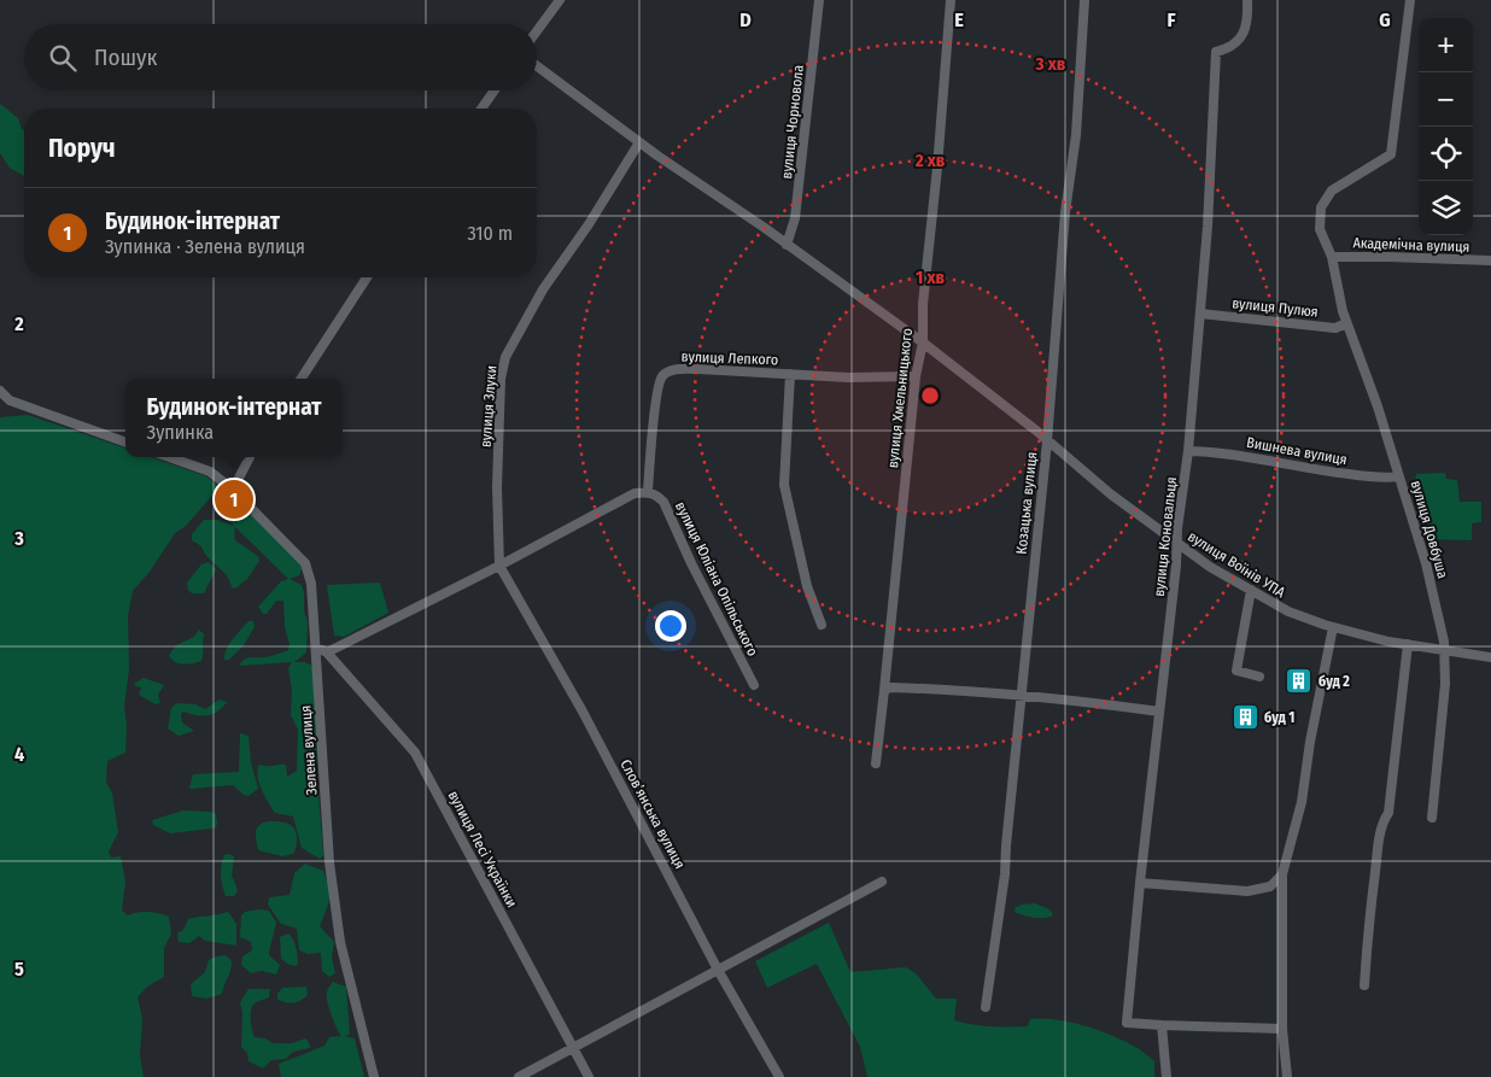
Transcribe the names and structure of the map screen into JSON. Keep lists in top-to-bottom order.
{
  "streets": {
    "street": [
      "вулиця Чорновола",
      "Академічна вулиця",
      "вулиця Пулюя",
      "вулиця Лепкого",
      "вулиця Хмельницького",
      "вулиця Злуки",
      "Вишнева вулиця",
      "Козацька вулиця",
      "вулиця Довбуша",
      "вулиця Коновальця",
      "вулиця Воїнів УПА",
      "вулиця Юліана Опільського",
      "Зелена вулиця",
      "Словʼянська вулиця",
      "вулиця Лесі Українки"
    ]
  },
  "crossings": [
    ["вулиця Чорновола", "вулиця Воїнів УПА"],
    ["Академічна вулиця", "вулиця Довбуша"],
    ["вулиця Пулюя", "вулиця Довбуша"],
    ["вулиця Пулюя", "вулиця Коновальця"],
    ["вулиця Лепкого", "вулиця Хмельницького"],
    ["вулиця Лепкого", "вулиця Юліана Опільського"],
    ["вулиця Хмельницького", "вулиця Воїнів УПА"],
    ["вулиця Злуки", "вулиця Воїнів УПА"],
    ["вулиця Злуки", "Словʼянська вулиця"],
    ["Вишнева вулиця", "вулиця Довбуша"],
    ["Вишнева вулиця", "вулиця Коновальця"],
    ["Козацька вулиця", "вулиця Воїнів УПА"],
    ["вулиця Довбуша", "вулиця Воїнів УПА"],
    ["вулиця Коновальця", "вулиця Воїнів УПА"]
  ],
  "places": {
    "building": ["буд 2", "буд 1"]
  },
  "page": {
    "map_buttons": ["+", "−"],
    "search": "Пошук",
    "heading": "Поруч",
    "list": [
      {
        "mark": "1",
        "name": "Будинок-інтернат",
        "note": "Зупинка · Зелена вулиця",
        "value": "310 m"
      }
    ],
    "popup": ["Будинок-інтернат", "Зупинка"],
    "pins": "1"
  },
  "grid": {
    "columns": [
      "D",
      "E",
      "F",
      "G"
    ],
    "rows": [
      "2",
      "3",
      "4",
      "5"
    ]
  },
  "rings": ["3 хв", "2 хв", "1 хв"]
}
